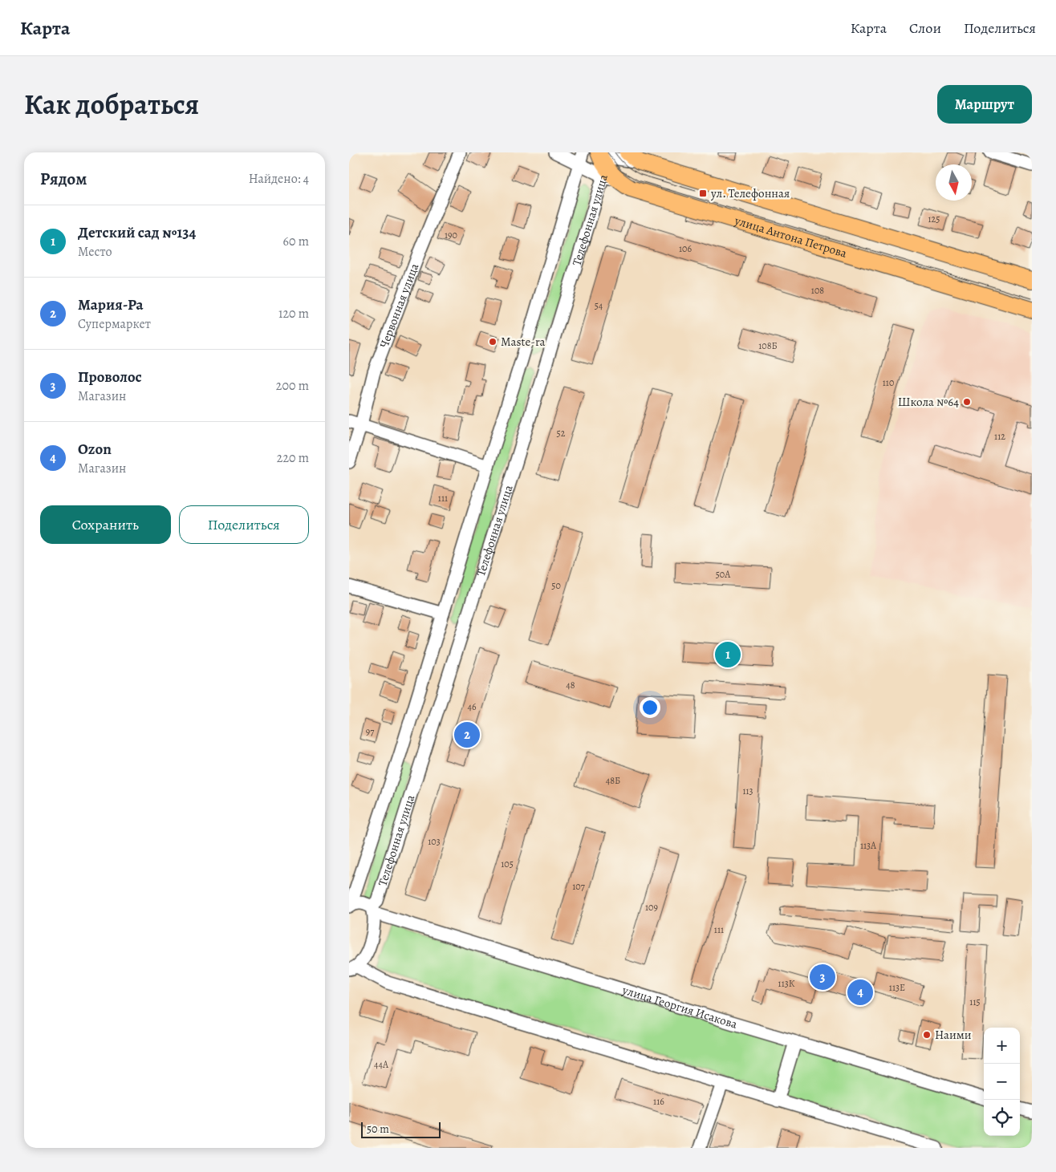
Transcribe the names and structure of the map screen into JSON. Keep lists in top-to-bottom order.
{
  "streets": {
    "main road": ["улица Антона Петрова"],
    "street": ["Телефонная улица", "Червонная улица", "улица Георгия Исакова"]
  },
  "crossings": [
    ["Телефонная улица", "улица Антона Петрова"],
    ["Телефонная улица", "улица Георгия Исакова"]
  ],
  "places": {
    "transit": ["ул. Телефонная"],
    "other": ["Maste-ra", "Школа №64", "Наими"]
  },
  "house_numbers": [
    "125",
    "190",
    "106",
    "108",
    "54",
    "108Б",
    "110",
    "52",
    "112",
    "111",
    "50А",
    "50",
    "48",
    "46",
    "97",
    "48Б",
    "113",
    "103",
    "113А",
    "105",
    "107",
    "109",
    "111",
    "113К",
    "113Е",
    "115",
    "44А",
    "116"
  ],
  "scale_bar": "50 m",
  "north": "bottom",
  "page": {
    "header": "Карта",
    "nav": ["Карта", "Слои", "Поделиться"],
    "title": "Как добраться",
    "buttons": [
      "Маршрут",
      ["Сохранить", "Поделиться"]
    ],
    "heading": ["Рядом", "Найдено: 4"],
    "list": [
      {
        "mark": "1",
        "name": "Детский сад №134",
        "note": "Место",
        "value": "60 m"
      },
      {
        "mark": "2",
        "name": "Мария-Ра",
        "note": "Супермаркет",
        "value": "120 m"
      },
      {
        "mark": "3",
        "name": "Проволос",
        "note": "Магазин",
        "value": "200 m"
      },
      {
        "mark": "4",
        "name": "Ozon",
        "note": "Магазин",
        "value": "220 m"
      }
    ],
    "pins": [
      "1",
      "2",
      "3",
      "4"
    ],
    "map_buttons": ["+", "−"],
    "scale": "50 m"
  }
}
